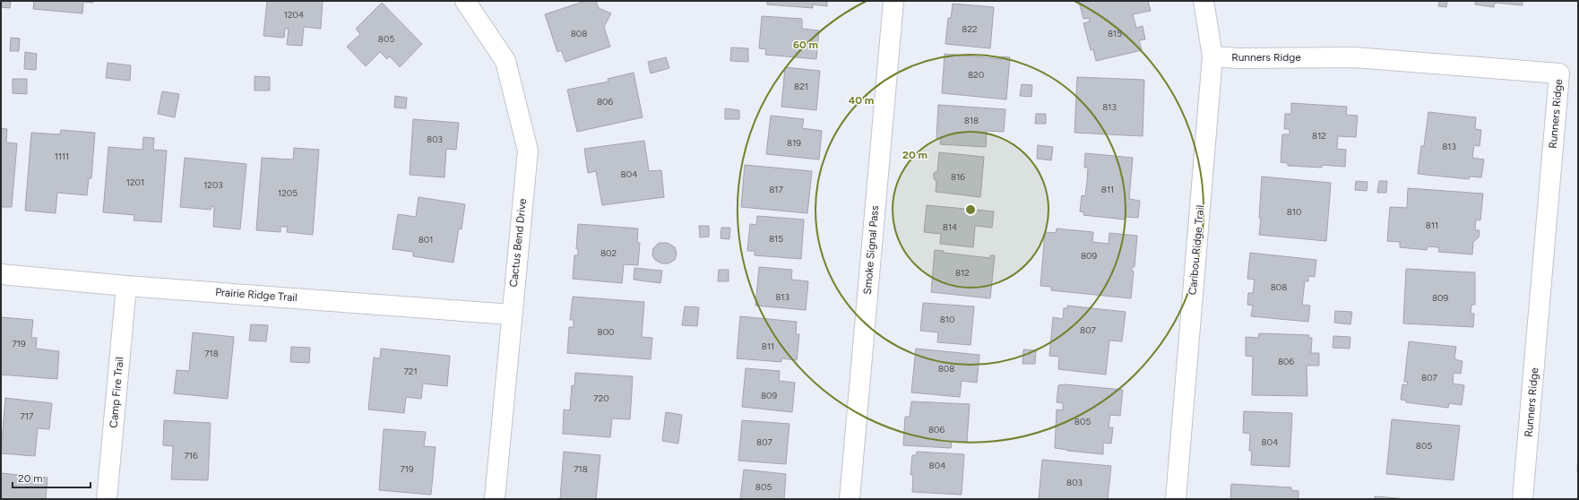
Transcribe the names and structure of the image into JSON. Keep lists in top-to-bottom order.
{
  "streets": {
    "street": [
      "Runners Ridge",
      "Cactus Bend Drive",
      "Smoke Signal Pass",
      "Caribou Ridge Trail",
      "Prairie Ridge Trail",
      "Camp Fire Trail"
    ]
  },
  "crossings": [
    ["Runners Ridge", "Caribou Ridge Trail"],
    ["Cactus Bend Drive", "Prairie Ridge Trail"],
    ["Prairie Ridge Trail", "Camp Fire Trail"]
  ],
  "house_numbers": [
    "1204",
    "822",
    "808",
    "815",
    "805",
    "820",
    "821",
    "806",
    "813",
    "818",
    "812",
    "803",
    "819",
    "813",
    "1111",
    "804",
    "816",
    "1201",
    "1203",
    "817",
    "811",
    "1205",
    "810",
    "811",
    "814",
    "815",
    "801",
    "802",
    "809",
    "812",
    "808",
    "813",
    "809",
    "810",
    "807",
    "800",
    "719",
    "811",
    "718",
    "806",
    "808",
    "721",
    "807",
    "809",
    "720",
    "717",
    "805",
    "806",
    "807",
    "804",
    "805",
    "716",
    "804",
    "719",
    "718",
    "803",
    "805"
  ],
  "scale_bar": "20 m",
  "rings": ["60 m", "40 m", "20 m"]
}
